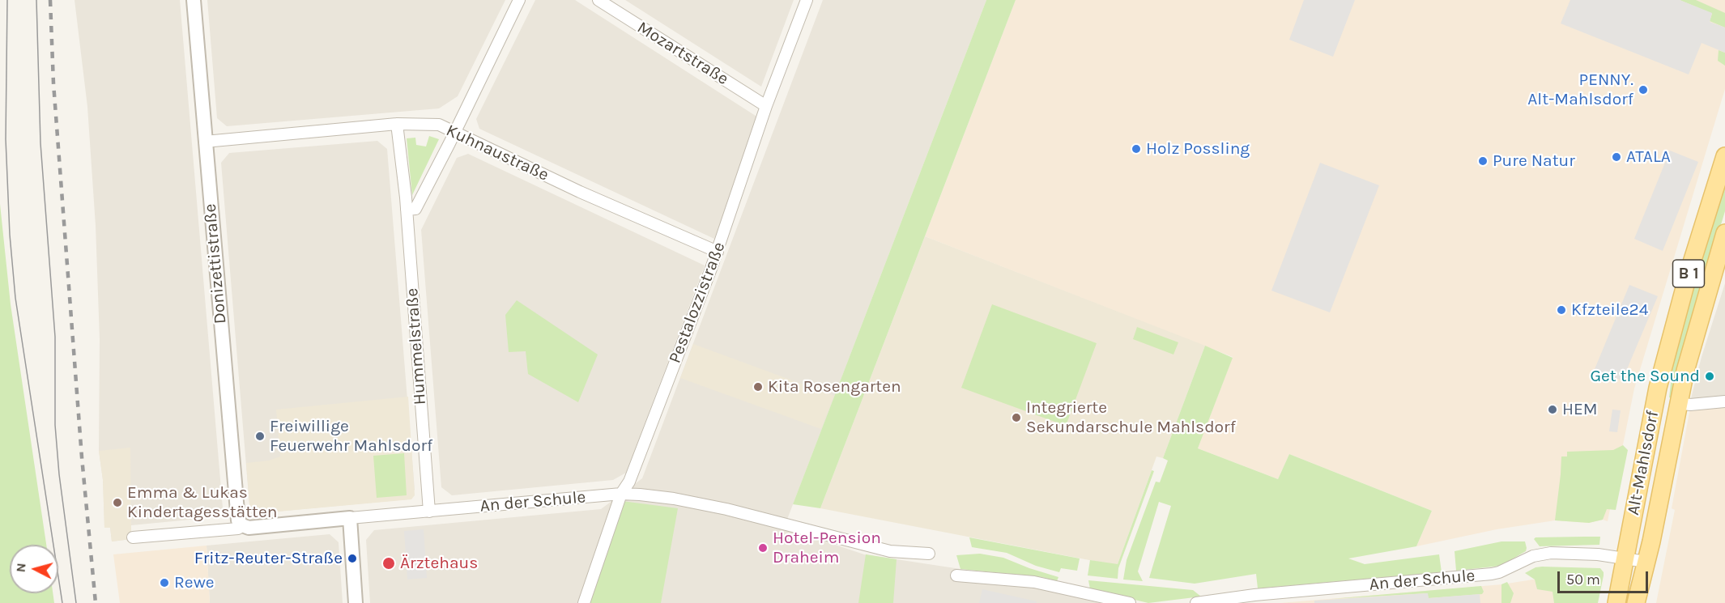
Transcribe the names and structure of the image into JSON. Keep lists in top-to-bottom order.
{
  "streets": {
    "main road": ["B 1", "Alt-Mahlsdorf"],
    "street": [
      "Mozartstraße",
      "Kuhnaustraße",
      "Donizettistraße",
      "Pestalozzistraße",
      "Hummelstraße",
      "An der Schule"
    ]
  },
  "crossings": [
    ["Mozartstraße", "Pestalozzistraße"],
    ["Kuhnaustraße", "Donizettistraße"],
    ["Kuhnaustraße", "Pestalozzistraße"],
    ["Kuhnaustraße", "Hummelstraße"],
    ["Donizettistraße", "An der Schule"],
    ["Pestalozzistraße", "An der Schule"],
    ["Hummelstraße", "An der Schule"],
    ["Alt-Mahlsdorf", "An der Schule"]
  ],
  "places": [
    "PENNY. Alt-Mahlsdorf",
    "Holz Possling",
    "ATALA",
    "Pure Natur",
    "Kfzteile24",
    "Get the Sound",
    "Kita Rosengarten",
    "HEM",
    "Integrierte Sekundarschule Mahlsdorf",
    "Freiwillige Feuerwehr Mahlsdorf",
    "Emma & Lukas Kindertagesstätten",
    "Hotel-Pension Draheim",
    "Fritz-Reuter-Straße",
    "Ärztehaus",
    "Rewe"
  ],
  "scale_bar": "50 m",
  "north": "left"
}
